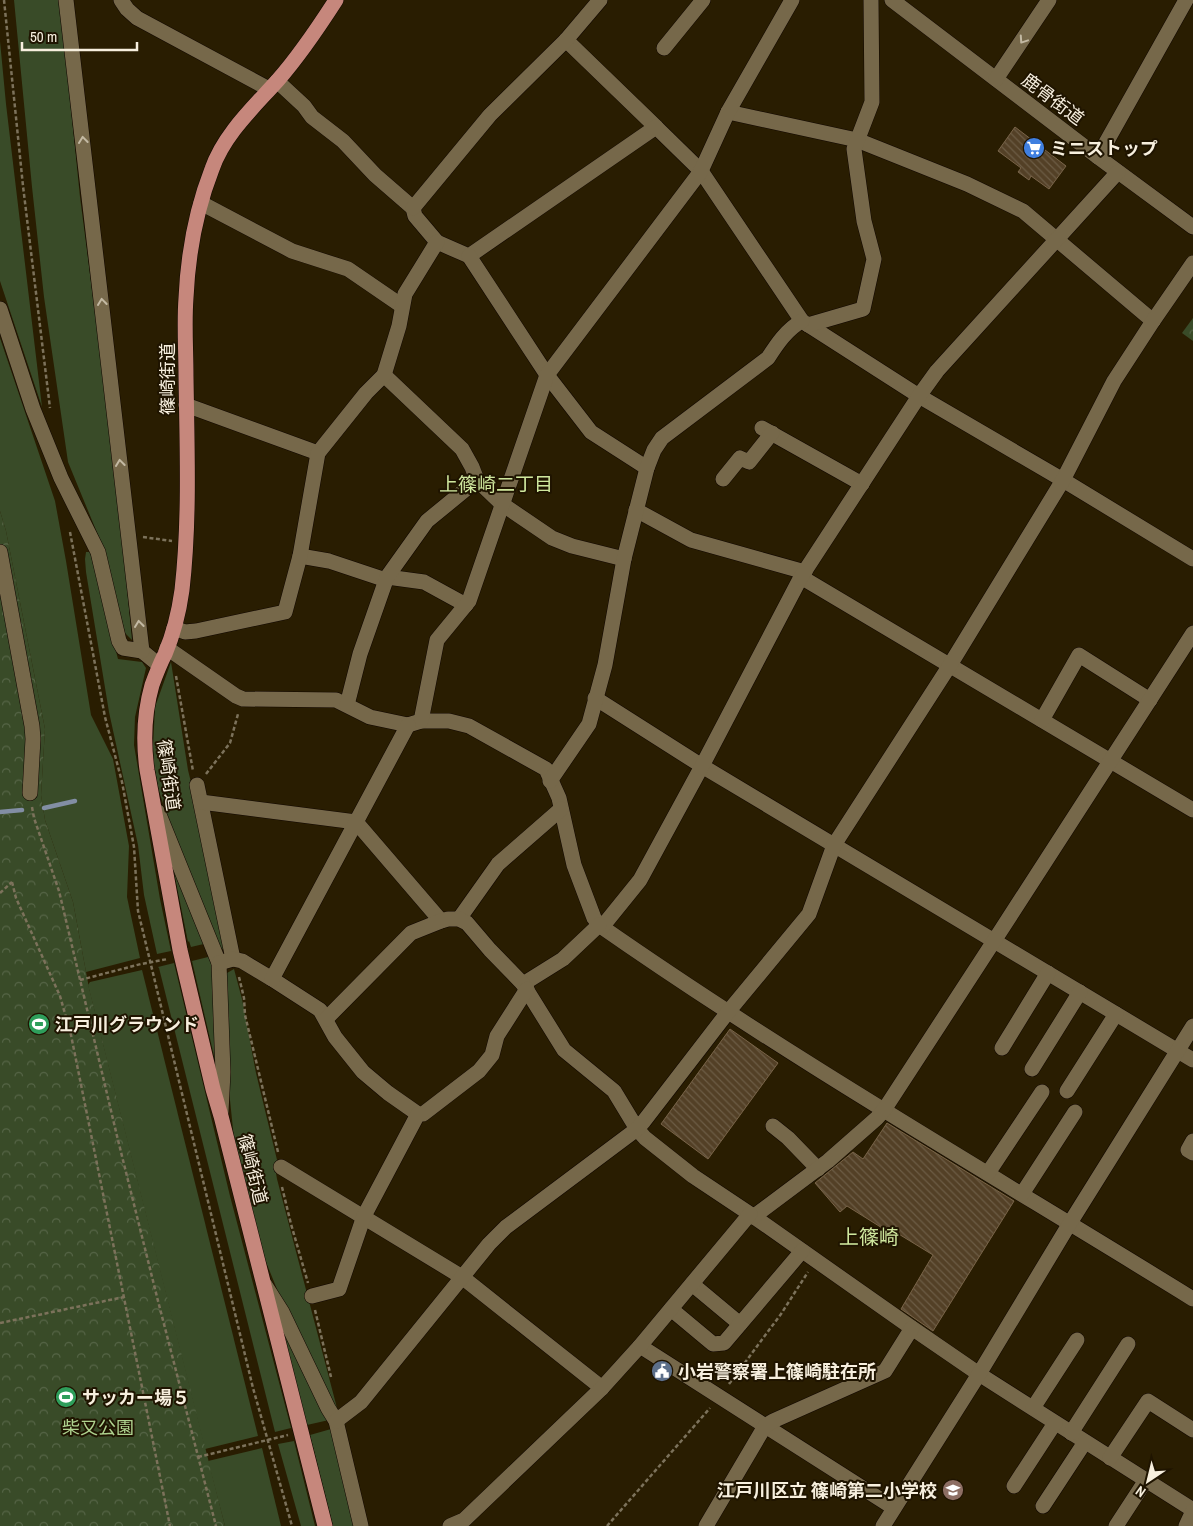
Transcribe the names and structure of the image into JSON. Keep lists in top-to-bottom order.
{
  "streets": {
    "main road": ["篠崎街道"],
    "street": ["鹿骨街道"]
  },
  "districts": ["上篠崎二丁目", "上篠崎"],
  "parks": ["柴又公園"],
  "places": {
    "supermarket": ["ミニストップ"],
    "sports": ["江戸川グラウンド", "サッカー場５"],
    "public building": ["小岩警察署上篠崎駐在所"],
    "school or university": ["江戸川区立 篠崎第二小学校"]
  },
  "scale_bar": "50 m",
  "north": "bottom left"
}
